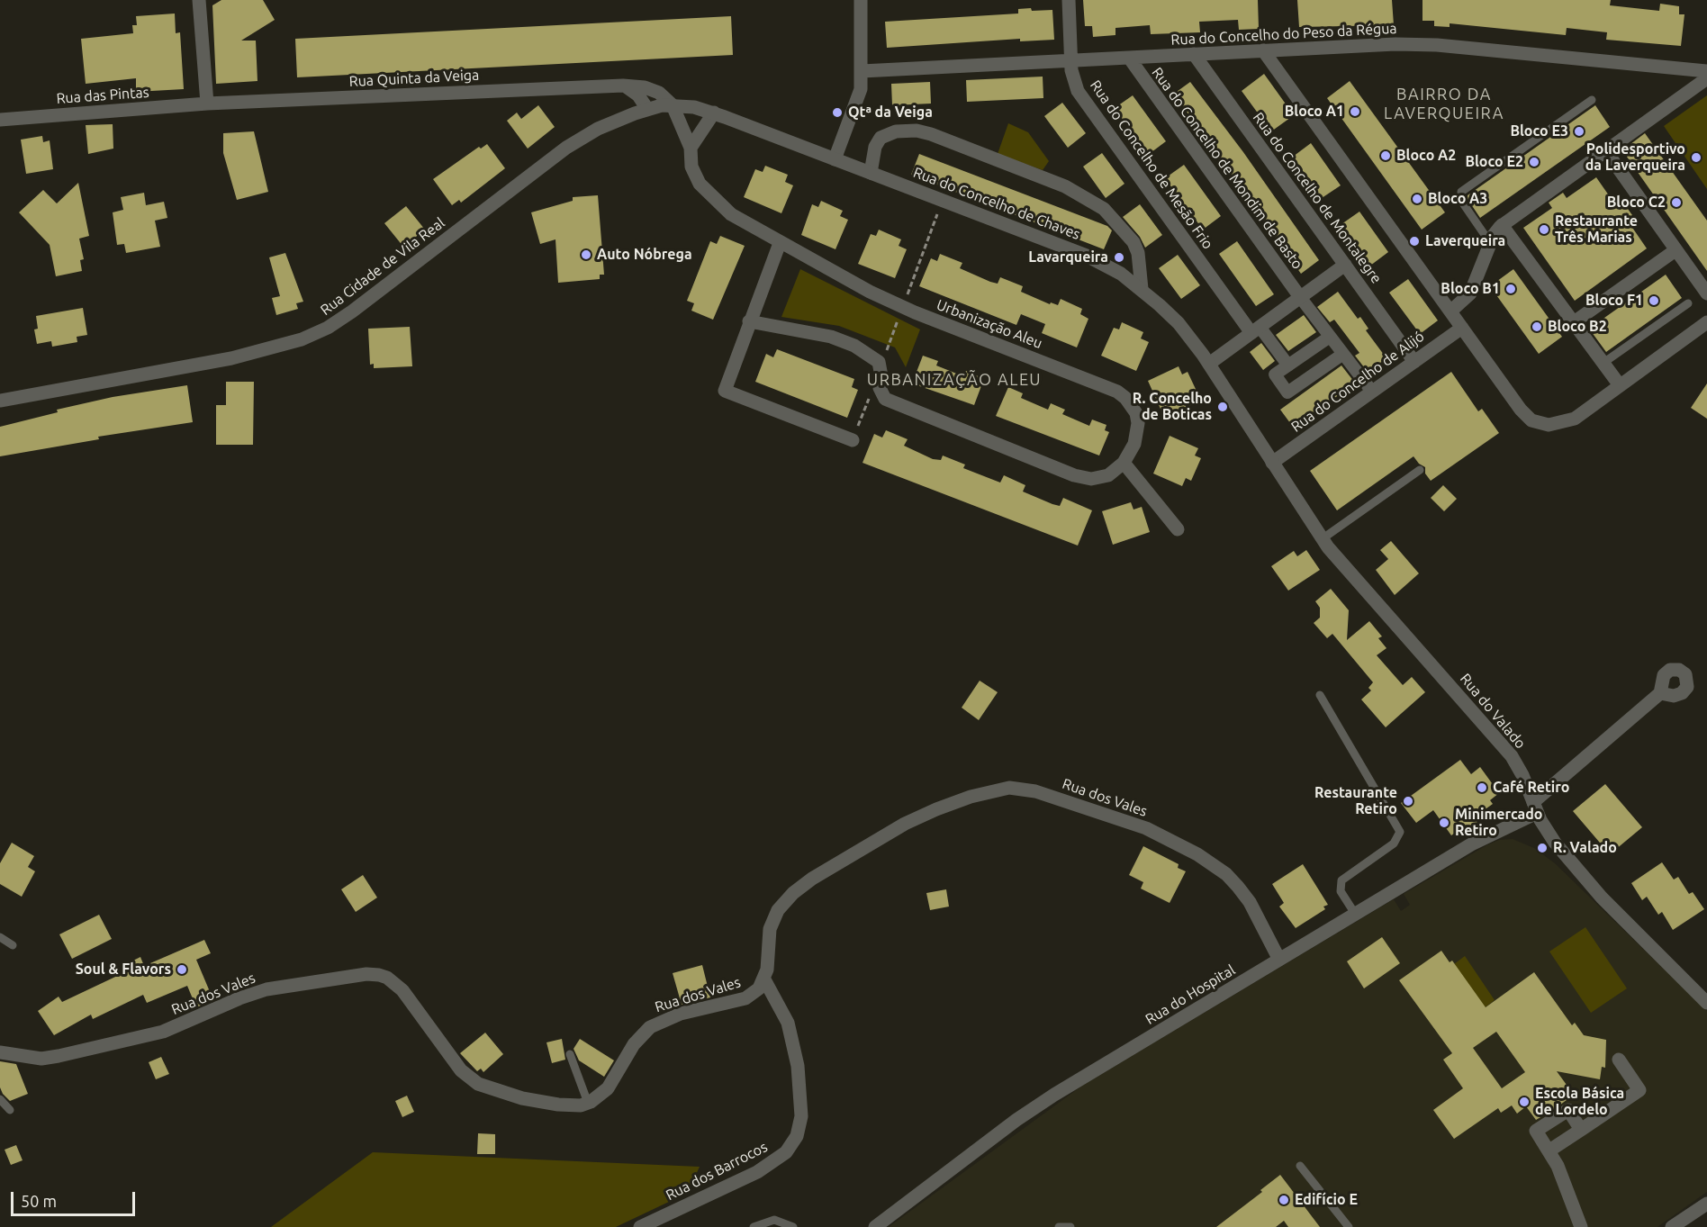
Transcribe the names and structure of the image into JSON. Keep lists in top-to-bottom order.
{
  "streets": {
    "street": [
      "Rua do Concelho do Peso da Régua",
      "Rua Quinta da Veiga",
      "Rua das Pintas",
      "Rua do Concelho de Mesão Frio",
      "Rua do Concelho de Mondim de Basto",
      "Rua do Concelho de Montalegre",
      "Rua do Concelho de Chaves",
      "Rua Cidade de Vila Real",
      "Urbanização Aleu",
      "Rua do Concelho de Alijó",
      "Rua do Valado",
      "Rua dos Vales",
      "Rua do Hospital",
      "Rua dos Barrocos"
    ]
  },
  "crossings": [
    ["Rua do Concelho do Peso da Régua", "Rua do Concelho de Mesão Frio"],
    ["Rua do Concelho do Peso da Régua", "Rua do Concelho de Mondim de Basto"],
    ["Rua do Concelho do Peso da Régua", "Rua do Concelho de Montalegre"],
    ["Rua Quinta da Veiga", "Rua das Pintas"],
    ["Rua Quinta da Veiga", "Rua do Concelho de Chaves"],
    ["Rua Quinta da Veiga", "Urbanização Aleu"],
    ["Rua do Concelho de Montalegre", "Rua do Concelho de Alijó"],
    ["Rua do Concelho de Chaves", "Rua Cidade de Vila Real"],
    ["Rua do Concelho de Chaves", "Urbanização Aleu"],
    ["Rua do Concelho de Chaves", "Rua do Concelho de Alijó"],
    ["Rua do Concelho de Chaves", "Rua do Valado"],
    ["Rua do Concelho de Alijó", "Rua do Valado"],
    ["Rua do Valado", "Rua do Hospital"],
    ["Rua dos Vales", "Rua do Hospital"],
    ["Rua dos Vales", "Rua dos Barrocos"]
  ],
  "districts": ["BAIRRO DA LAVERQUEIRA", "URBANIZAÇÃO ALEU"],
  "places": [
    "Bloco A1",
    "Qtª da Veiga",
    "Bloco E3",
    "Bloco A2",
    "Polidesportivo da Laverqueira",
    "Bloco E2",
    "Bloco A3",
    "Bloco C2",
    "Restaurante Três Marias",
    "Laverqueira",
    "Auto Nóbrega",
    "Lavarqueira",
    "Bloco B1",
    "Bloco F1",
    "Bloco B2",
    "R. Concelho de Boticas",
    "Café Retiro",
    "Restaurante Retiro",
    "Minimercado Retiro",
    "R. Valado",
    "Soul & Flavors",
    "Escola Básica de Lordelo",
    "Edifício E"
  ],
  "scale_bar": "50 m"
}
